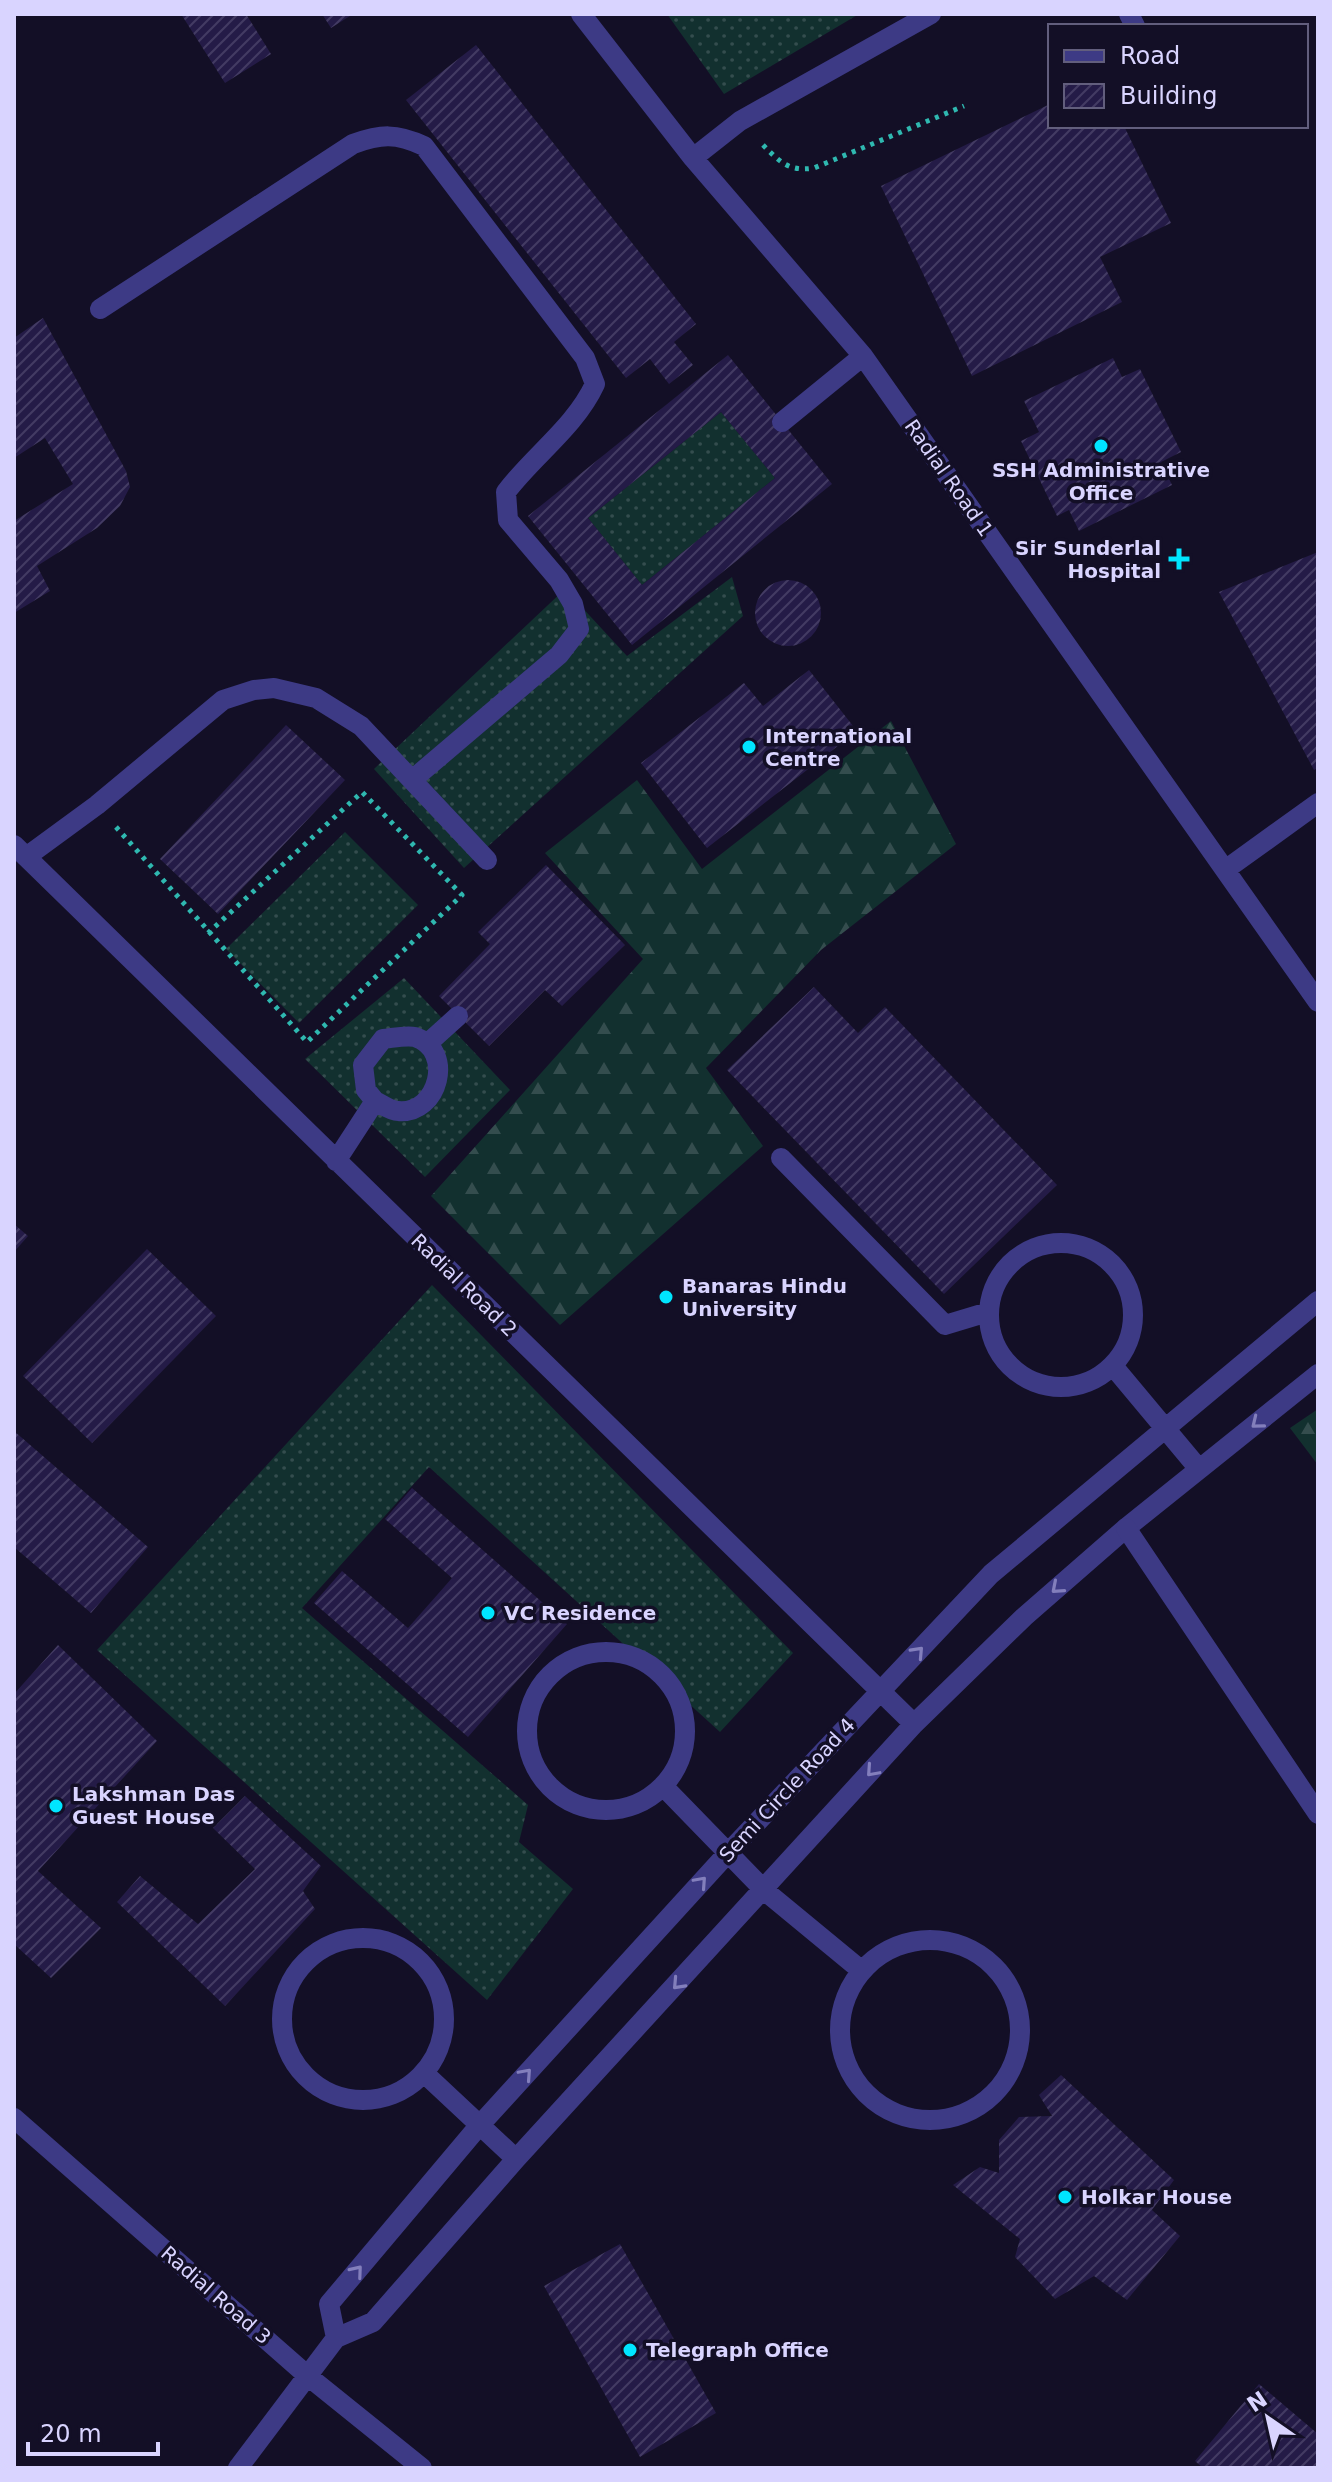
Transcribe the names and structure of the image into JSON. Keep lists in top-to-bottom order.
{
  "streets": {
    "street": [
      "Radial Road 1",
      "Radial Road 2",
      "Semi Circle Road 4",
      "Radial Road 3"
    ]
  },
  "crossings": [
    ["Radial Road 2", "Semi Circle Road 4"]
  ],
  "places": {
    "other": [
      "SSH Administrative Office",
      "International Centre",
      "Banaras Hindu University",
      "VC Residence",
      "Lakshman Das Guest House",
      "Holkar House",
      "Telegraph Office"
    ],
    "health": ["Sir Sunderlal Hospital"]
  },
  "legend": ["Road", "Building"],
  "scale_bar": "20 m",
  "north": "top left"
}
